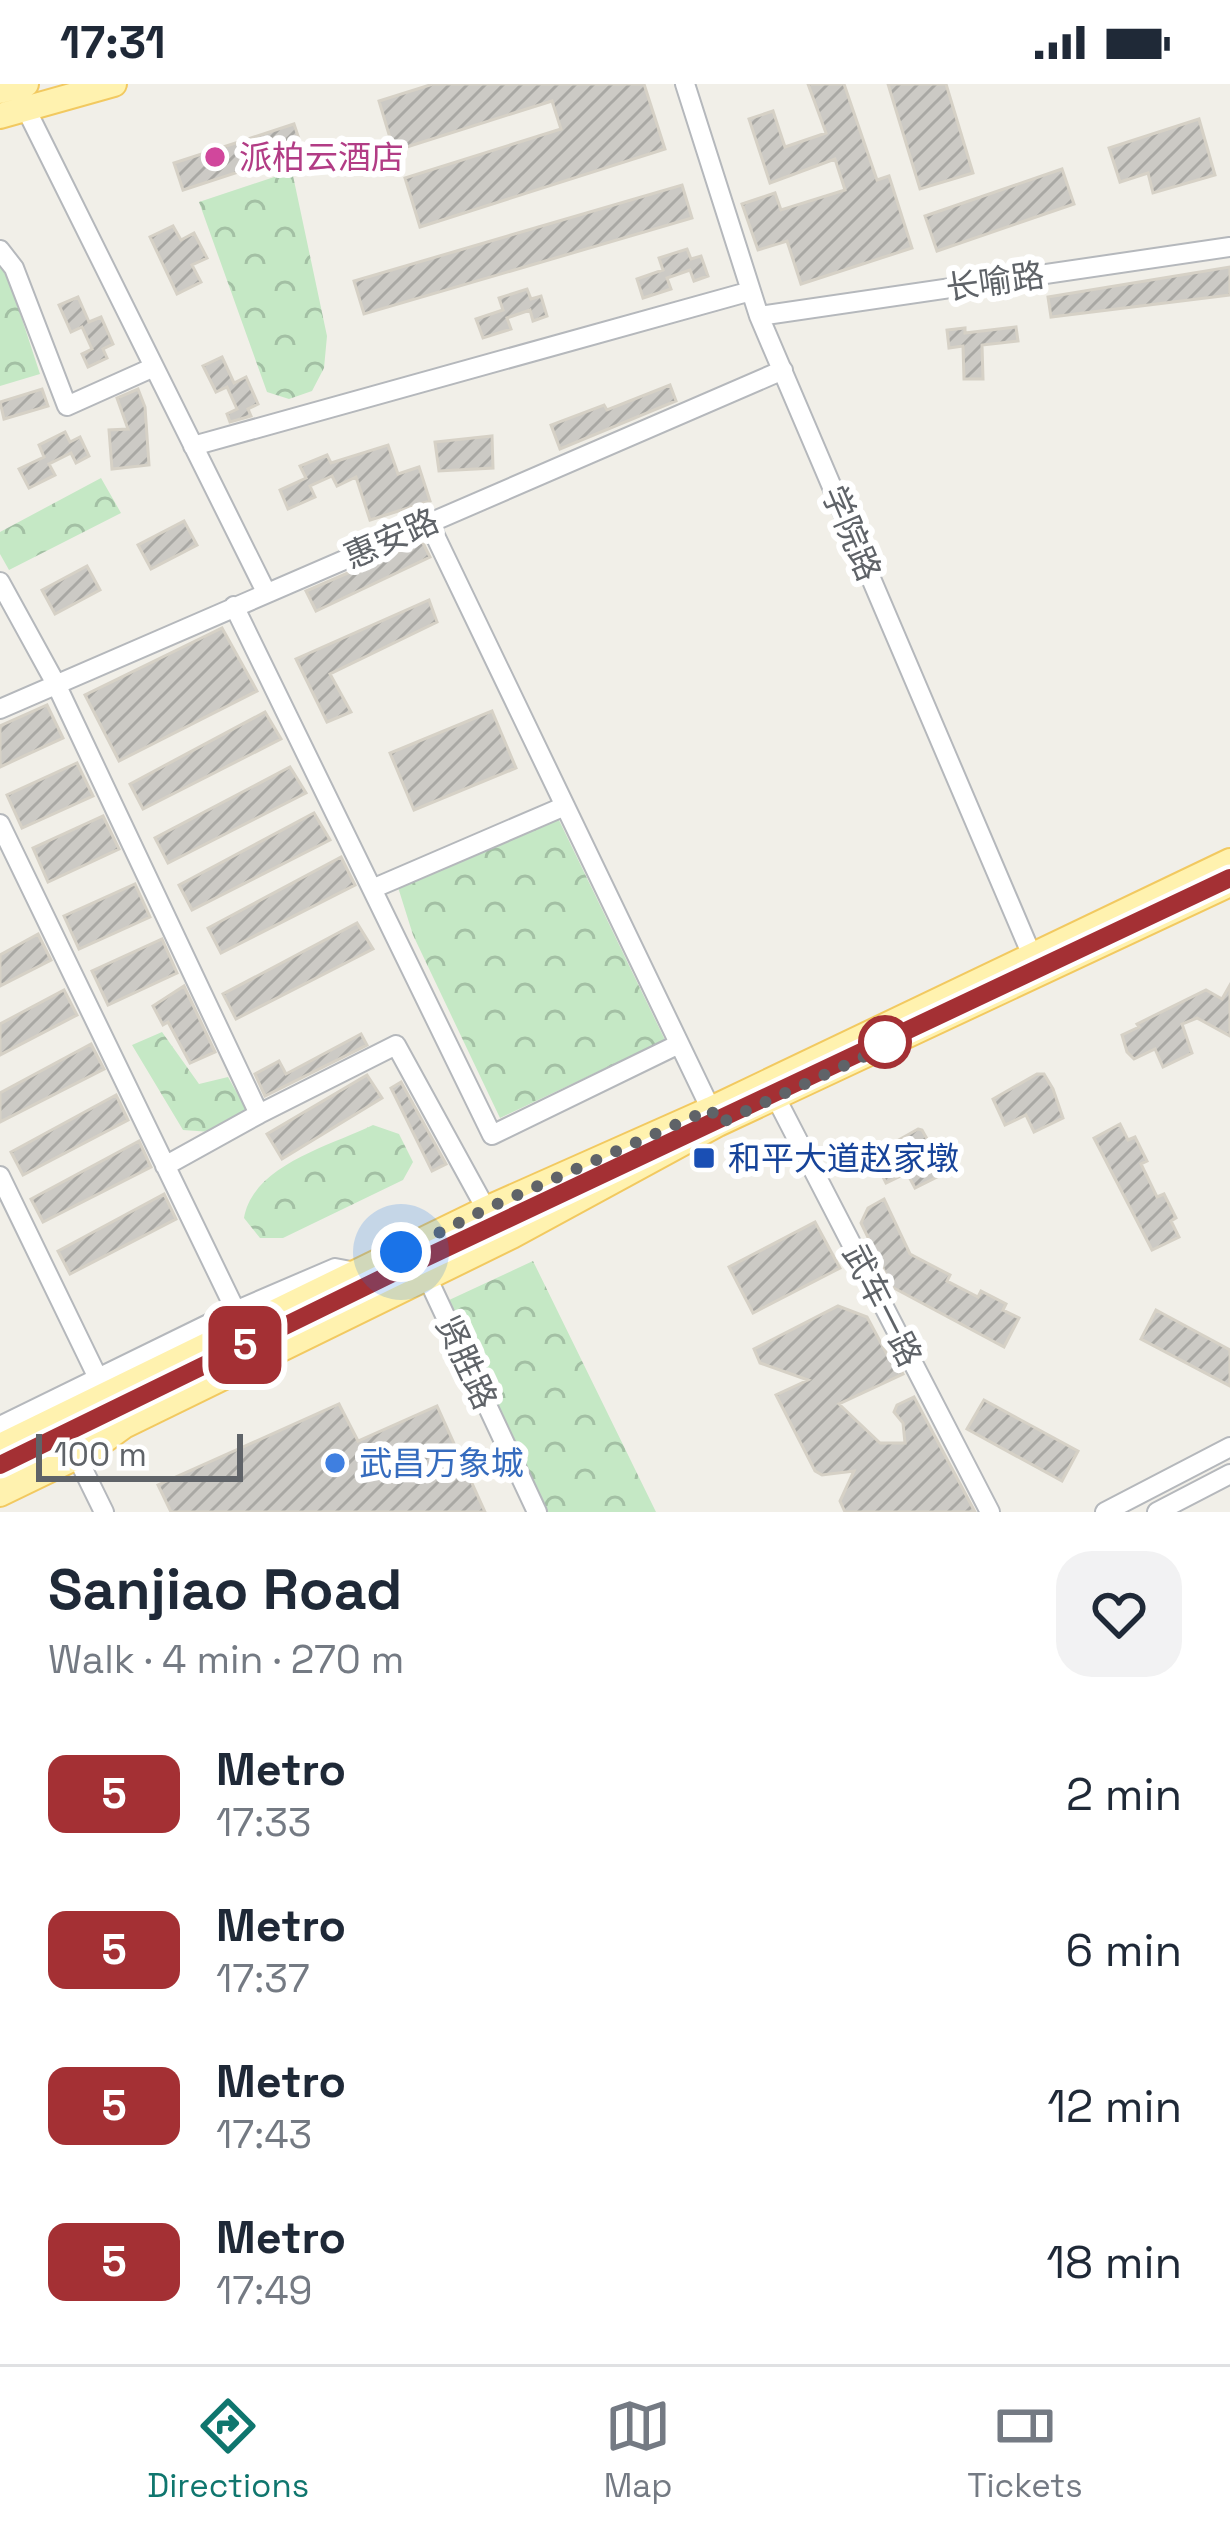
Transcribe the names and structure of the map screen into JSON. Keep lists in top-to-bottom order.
{
  "streets": {
    "street": [
      "长喻路",
      "学院路",
      "惠安路",
      "武车一路",
      "贤胜路"
    ]
  },
  "crossings": [
    ["长喻路", "学院路"],
    ["学院路", "惠安路"]
  ],
  "places": {
    "other": ["派柏云酒店", "武昌万象城"],
    "transit": ["和平大道赵家墩"]
  },
  "lines": ["metro line 5"],
  "scale_bar": "100 m",
  "page": {
    "status": "17:31",
    "on_map": "5",
    "scale": "100 m",
    "heading": ["Sanjiao Road", "Walk · 4 min · 270 m"],
    "list": [
      {
        "mark": "5",
        "name": "Metro",
        "note": "17:33",
        "value": "2 min"
      },
      {
        "mark": "5",
        "name": "Metro",
        "note": "17:37",
        "value": "6 min"
      },
      {
        "mark": "5",
        "name": "Metro",
        "note": "17:43",
        "value": "12 min"
      },
      {
        "mark": "5",
        "name": "Metro",
        "note": "17:49",
        "value": "18 min"
      }
    ],
    "tabs": ["Directions", "Map", "Tickets"]
  }
}
